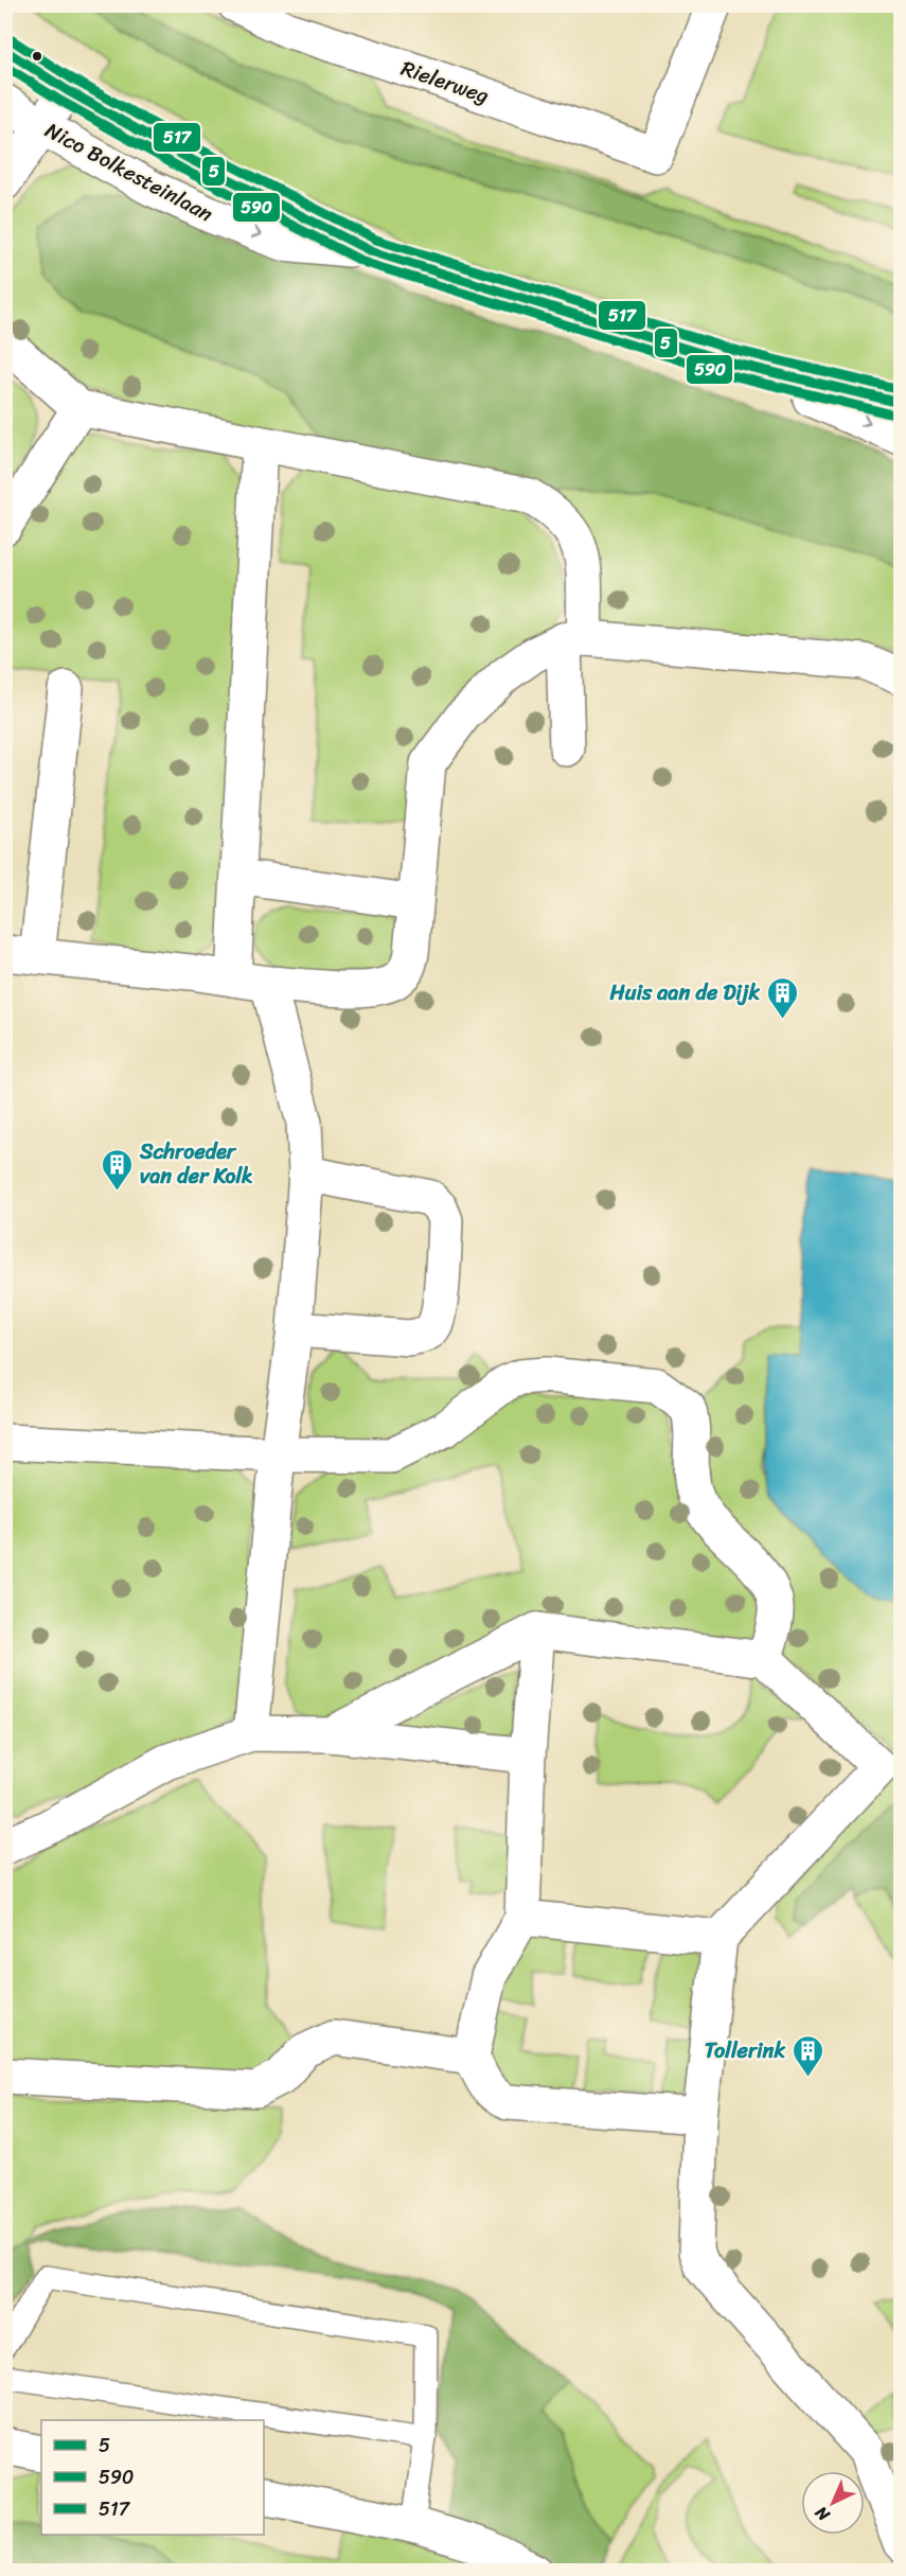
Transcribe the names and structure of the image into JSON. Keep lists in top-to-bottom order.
{
  "streets": {
    "street": ["Rielerweg", "Nico Bolkesteinlaan"]
  },
  "places": {
    "building": ["Huis aan de Dijk", "Schroeder van der Kolk", "Tollerink"]
  },
  "lines": ["transit line 517", "transit line 5", "transit line 590"],
  "legend": ["5", "590", "517"],
  "north": "bottom left"
}
